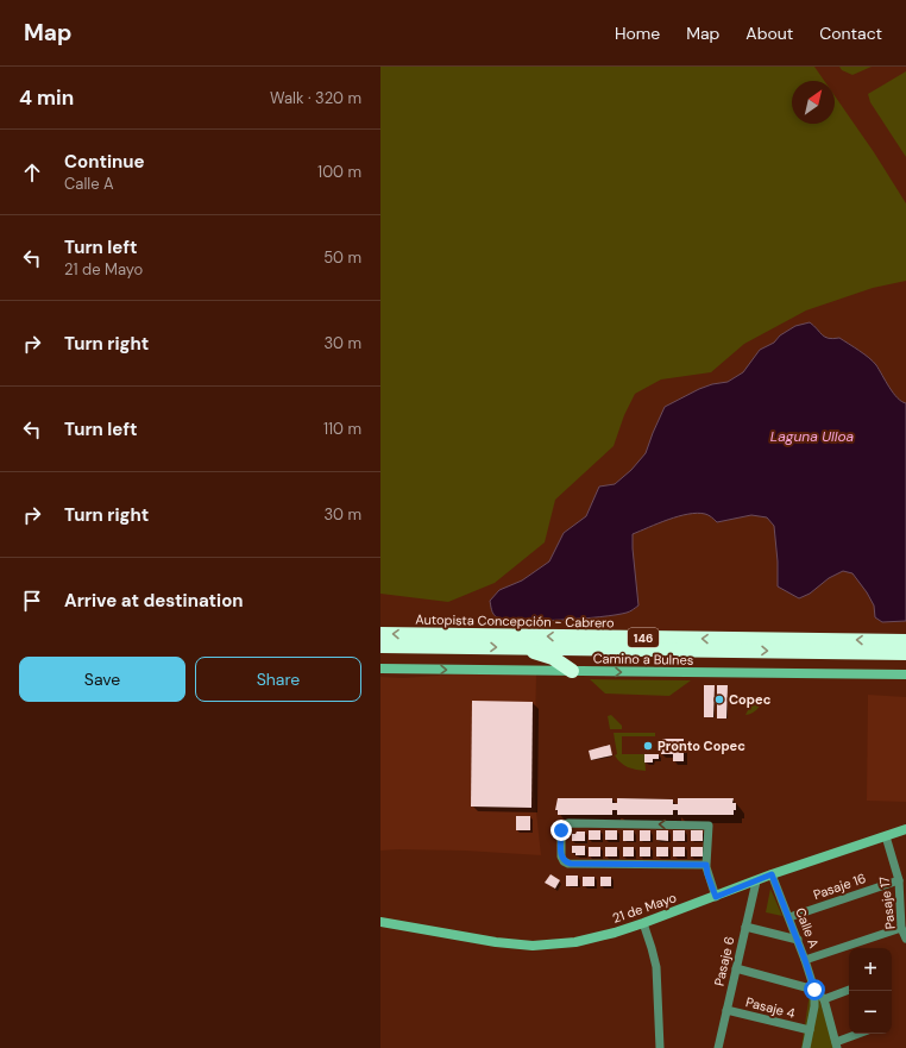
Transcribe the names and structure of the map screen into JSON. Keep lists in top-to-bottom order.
{
  "streets": {
    "highway": ["Autopista Concepción - Cabrero", "146"],
    "street": [
      "Camino a Bulnes",
      "Pasaje 16",
      "Pasaje 17",
      "21 de Mayo",
      "Calle A",
      "Pasaje 6",
      "Pasaje 4"
    ]
  },
  "crossings": [
    ["Pasaje 16", "Pasaje 17"],
    ["Pasaje 16", "Calle A"],
    ["Pasaje 17", "21 de Mayo"],
    ["21 de Mayo", "Calle A"],
    ["21 de Mayo", "Pasaje 6"],
    ["Calle A", "Pasaje 4"],
    ["Pasaje 6", "Pasaje 4"]
  ],
  "one_way": ["Camino a Bulnes"],
  "water": ["Laguna Ulloa"],
  "places": ["Copec", "Pronto Copec"],
  "north": "top right",
  "page": {
    "header": "Map",
    "nav": [
      "Home",
      "Map",
      "About",
      "Contact"
    ],
    "heading": ["4 min", "Walk · 320 m"],
    "list": [
      ["Continue", "Calle A", "100 m"],
      ["Turn left", "21 de Mayo", "50 m"],
      ["Turn right", "30 m"],
      ["Turn left", "110 m"],
      ["Turn right", "30 m"],
      "Arrive at destination"
    ],
    "buttons": ["Save", "Share"],
    "map_buttons": ["+", "−"]
  }
}
